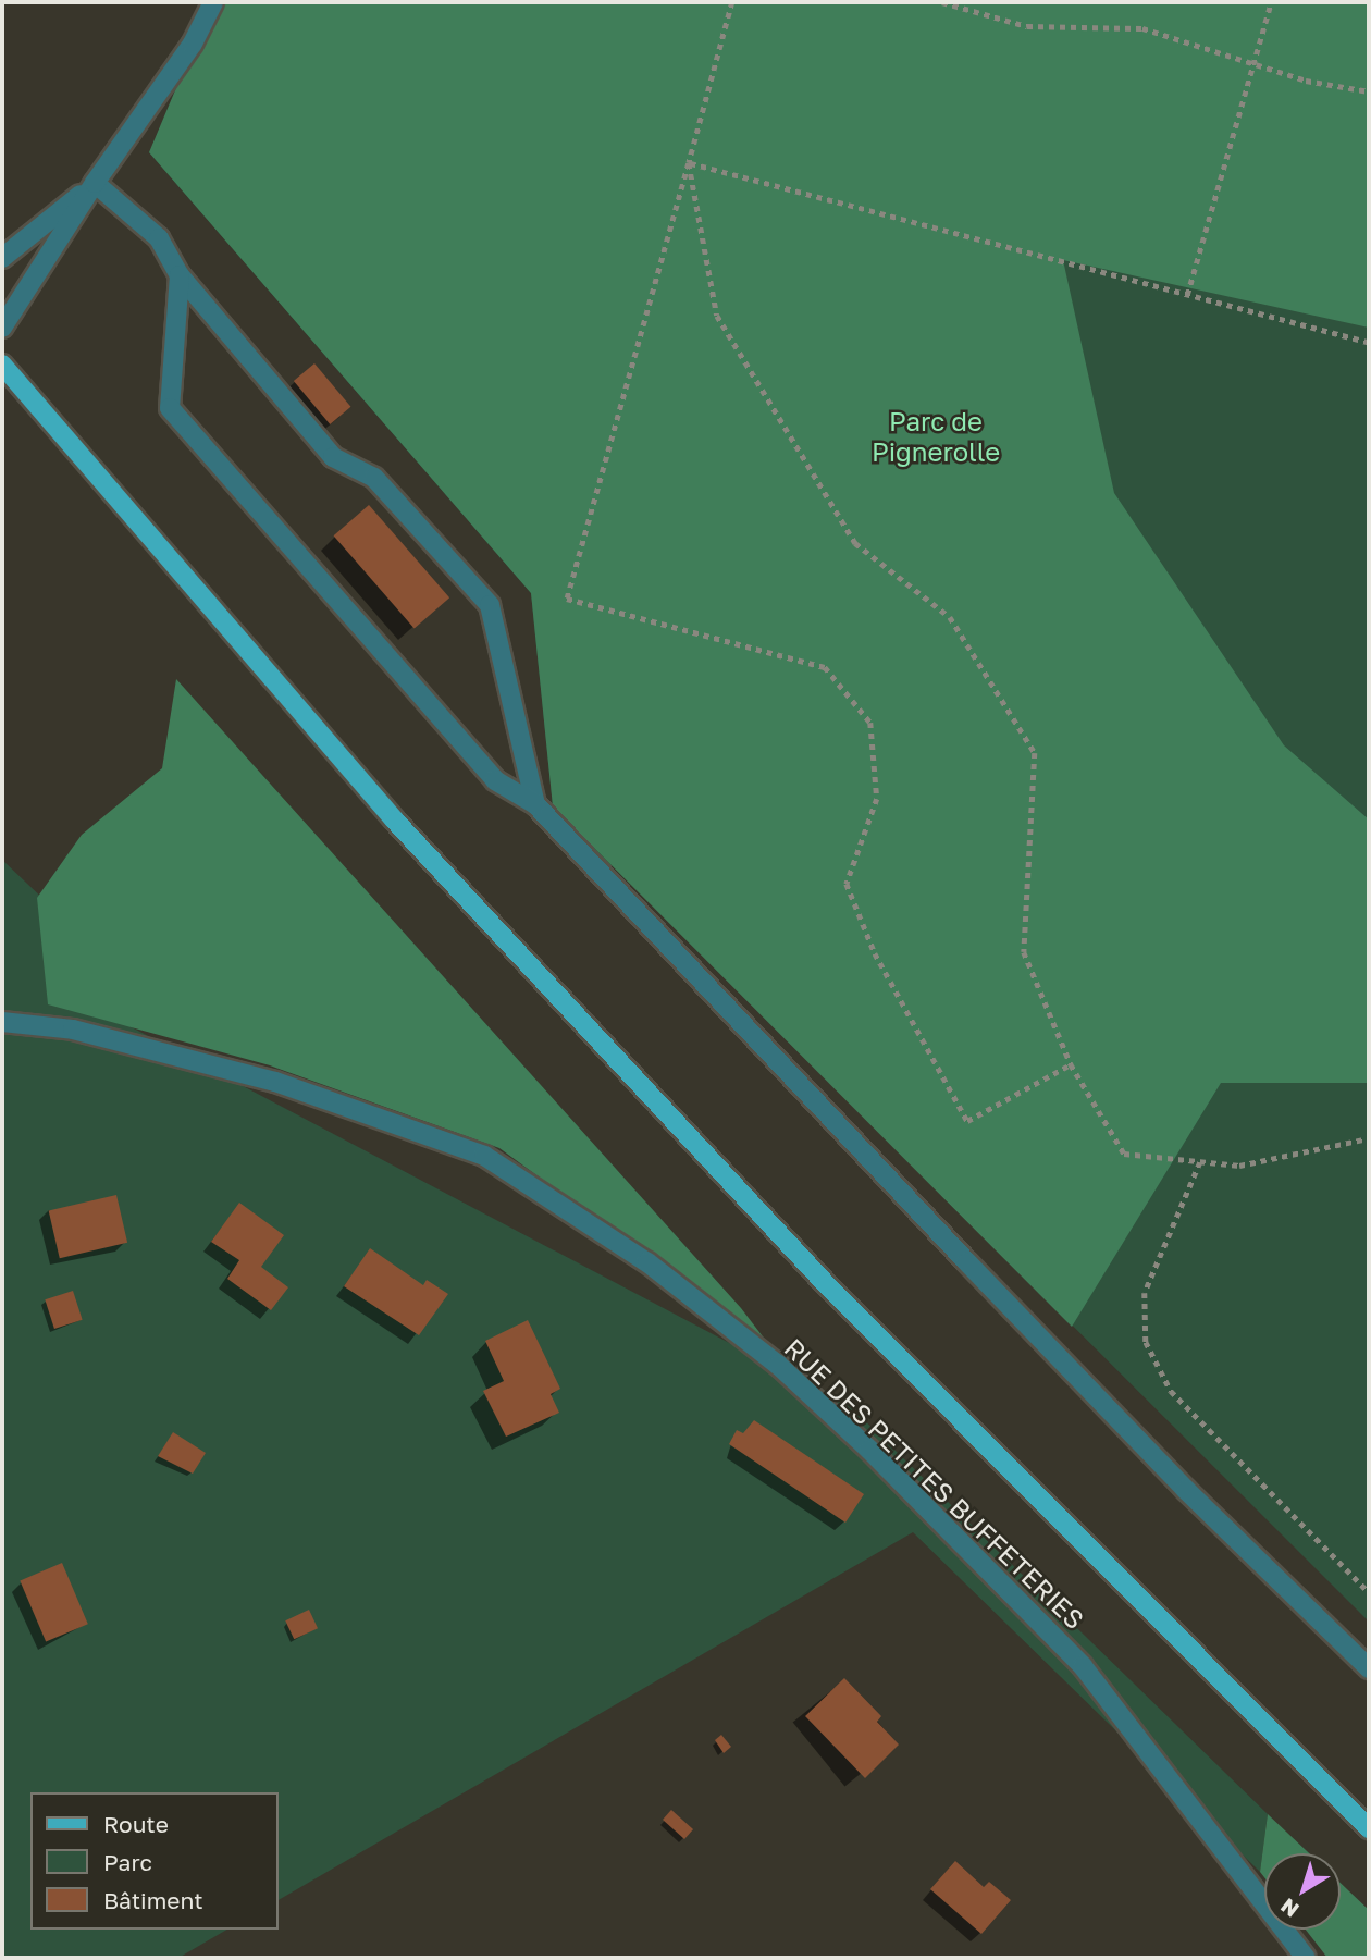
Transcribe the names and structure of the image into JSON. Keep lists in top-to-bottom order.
{
  "streets": {
    "street": ["RUE DES PETITES BUFFETERIES"]
  },
  "parks": ["Parc de Pignerolle"],
  "legend": ["Route", "Parc", "Bâtiment"],
  "north": "bottom left"
}
